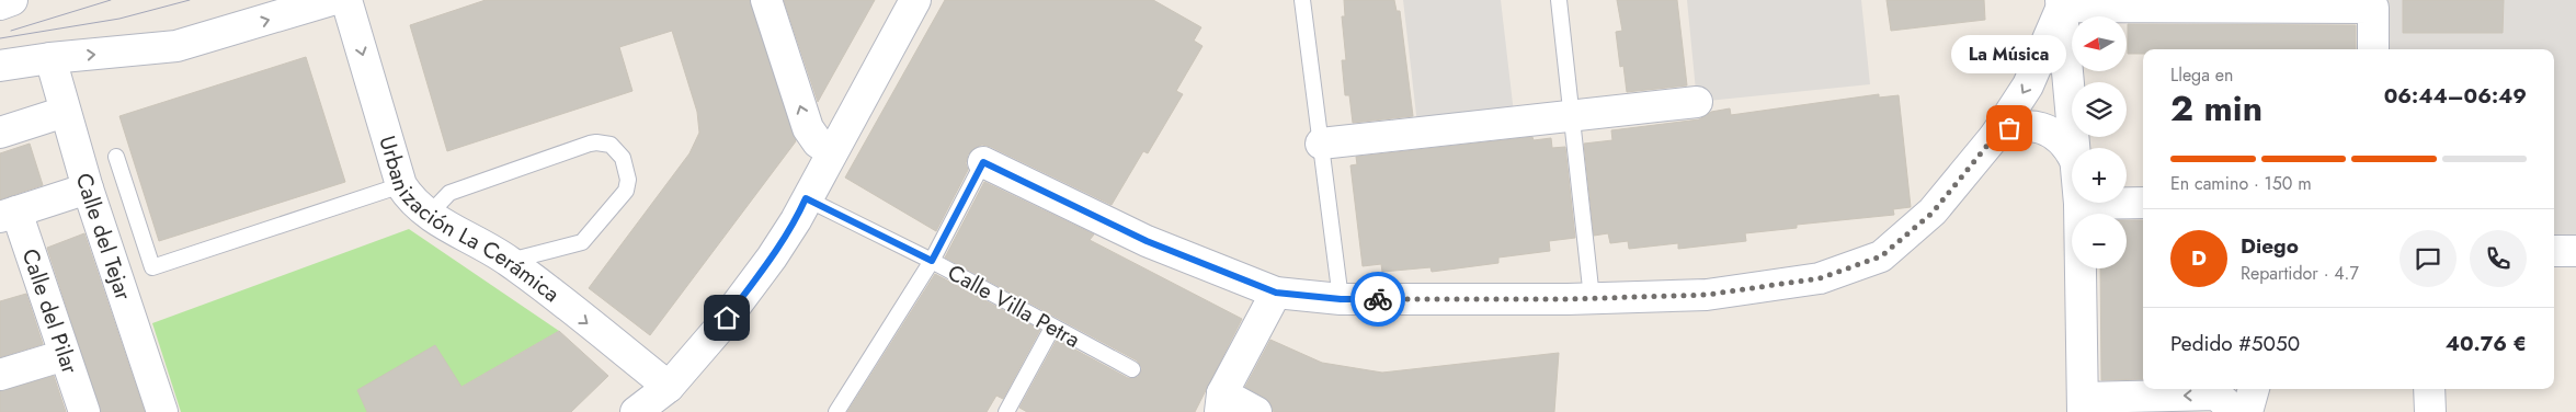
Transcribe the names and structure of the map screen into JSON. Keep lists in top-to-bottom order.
{
  "streets": {
    "street": ["Urbanización La Cerámica", "Calle del Tejar", "Calle del Pilar"],
    "lane": ["Calle Villa Petra"]
  },
  "one_way": ["Urbanización La Cerámica"],
  "places": ["La Música"],
  "north": "left",
  "page": {
    "map_buttons": ["+", "−"],
    "bubble": "La Música",
    "heading": ["2 min", "Llega en", "06:44–06:49"],
    "panel": [
      "Diego",
      "Repartidor · 4.7",
      "Pedido #5050",
      "40.76 €"
    ],
    "bar": "En camino · 150 m",
    "round": "D"
  }
}
